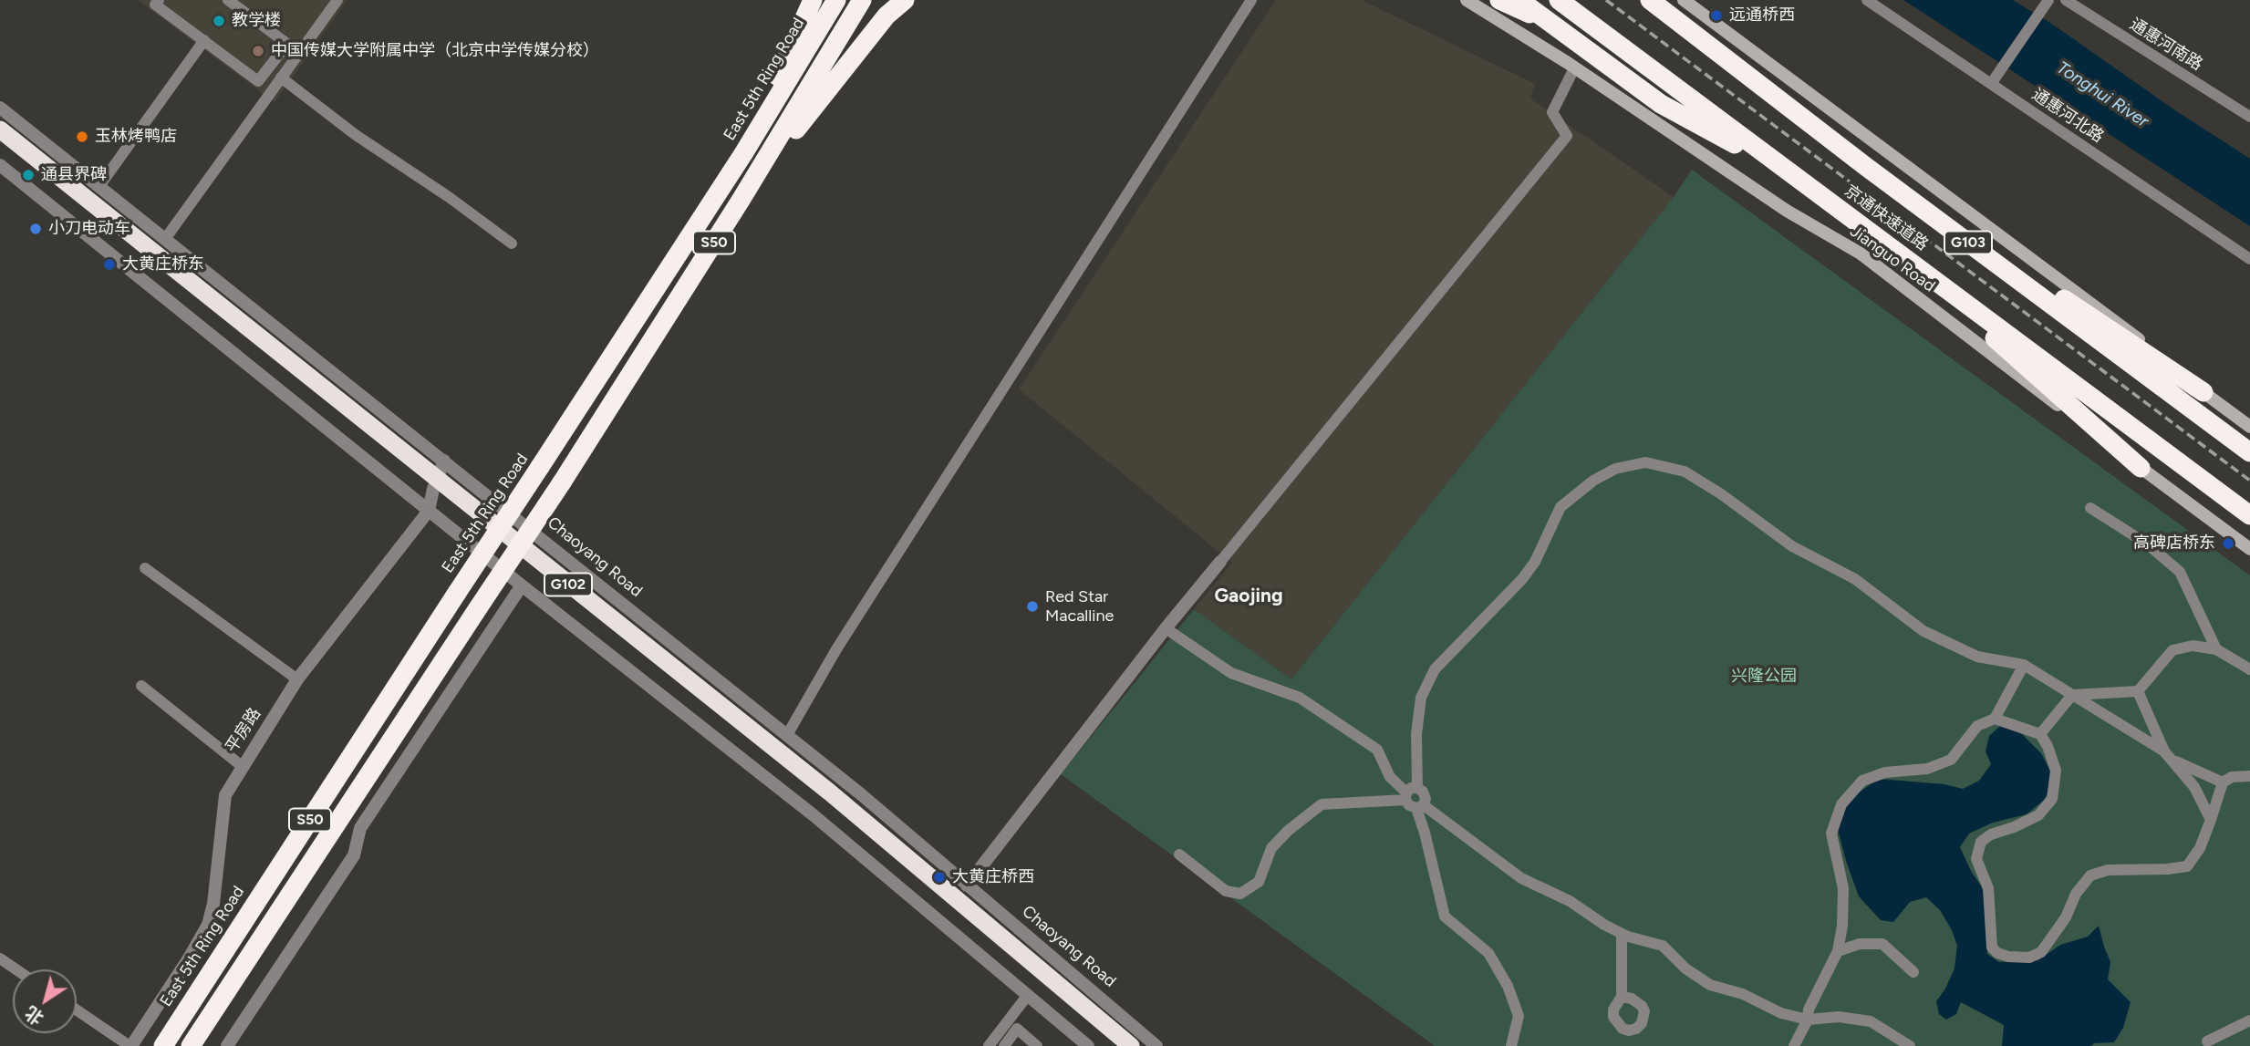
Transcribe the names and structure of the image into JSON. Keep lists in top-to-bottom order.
{
  "streets": {
    "highway": [
      "East 5th Ring Road",
      "京通快速道路",
      "S50",
      "G103",
      "G102"
    ],
    "main road": ["Jianguo Road"],
    "street": [
      "通惠河南路",
      "通惠河北路",
      "Chaoyang Road",
      "平房路"
    ]
  },
  "crossings": [
    ["京通快速道路", "G103"],
    ["Chaoyang Road", "平房路"],
    ["G102", "平房路"]
  ],
  "districts": ["Gaojing"],
  "water": ["Tonghui River"],
  "parks": ["兴隆公园"],
  "places": [
    "远通桥西",
    "教学楼",
    "中国传媒大学附属中学（北京中学传媒分校）",
    "玉林烤鸭店",
    "通县界碑",
    "小刀电动车",
    "大黄庄桥东",
    "高碑店桥东",
    "Red Star Macalline",
    "大黄庄桥西"
  ],
  "north": "bottom left"
}
